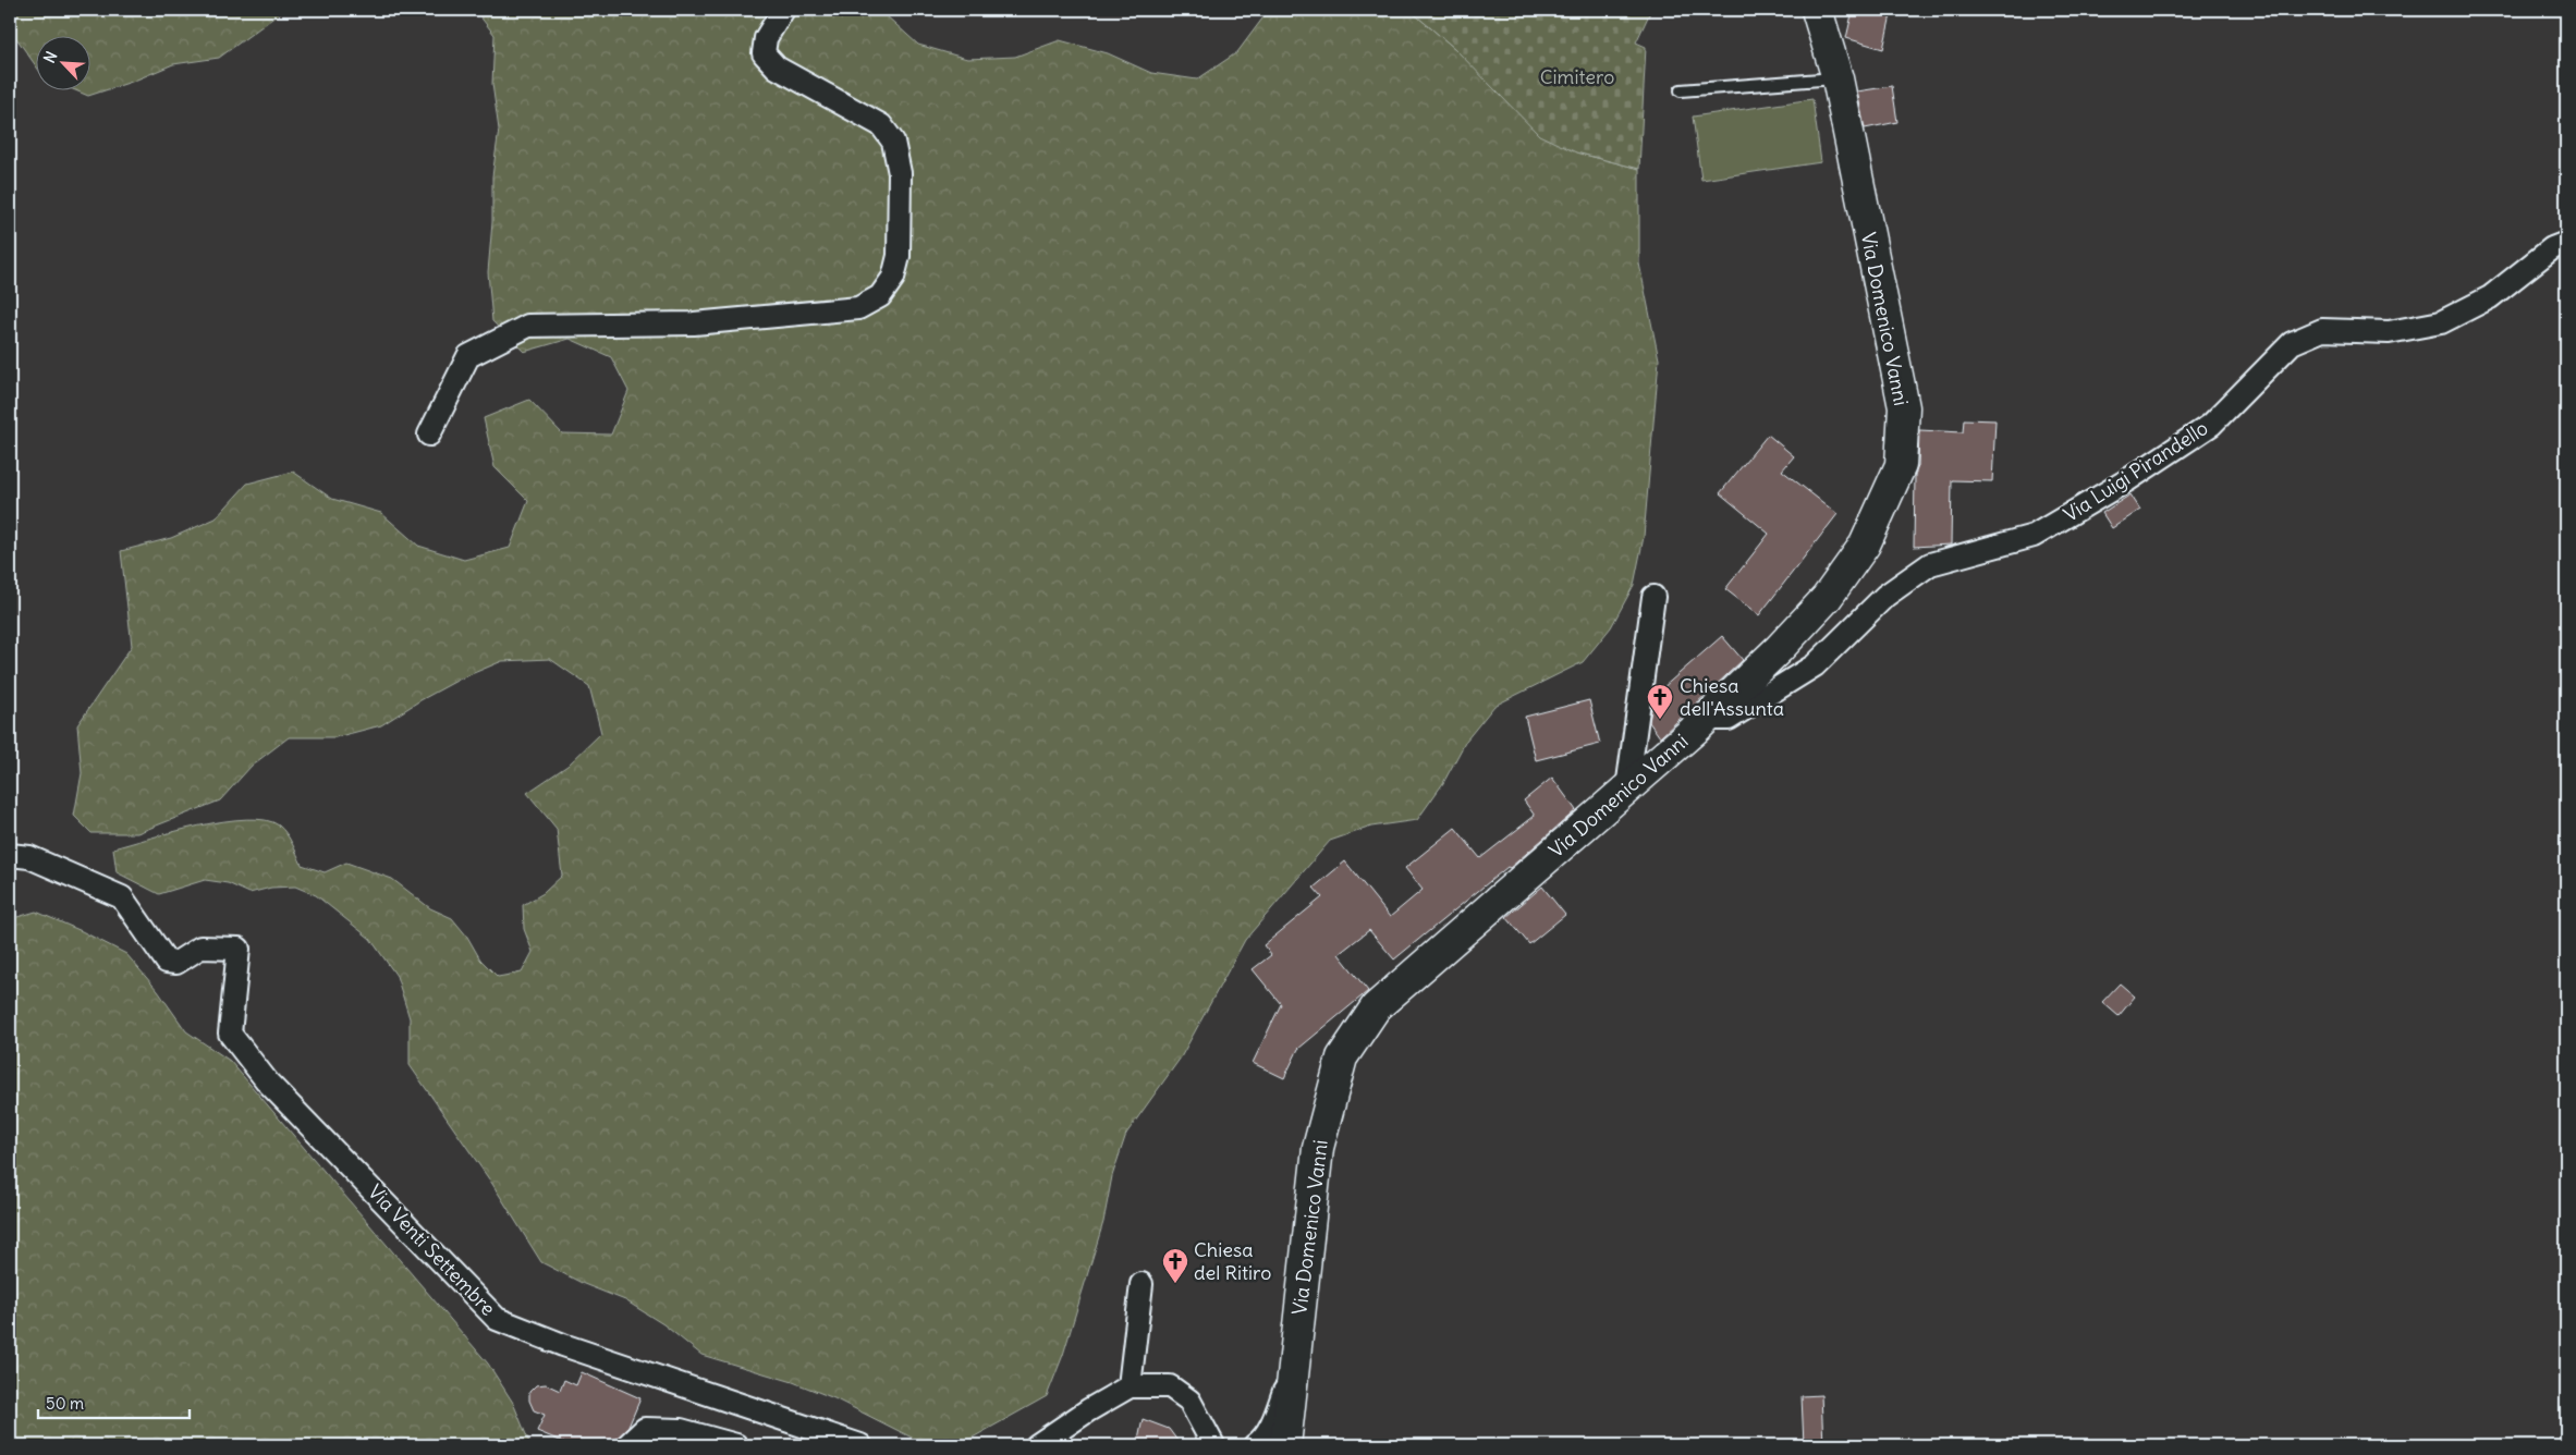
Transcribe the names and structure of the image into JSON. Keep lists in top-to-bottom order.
{
  "streets": {
    "main road": ["Via Domenico Vanni"],
    "street": ["Via Luigi Pirandello", "Via Venti Settembre"]
  },
  "crossings": [
    ["Via Domenico Vanni", "Via Luigi Pirandello"]
  ],
  "parks": ["Cimitero"],
  "places": {
    "church": ["Chiesa dell'Assunta", "Chiesa del Ritiro"]
  },
  "scale_bar": "50 m",
  "north": "top left"
}
